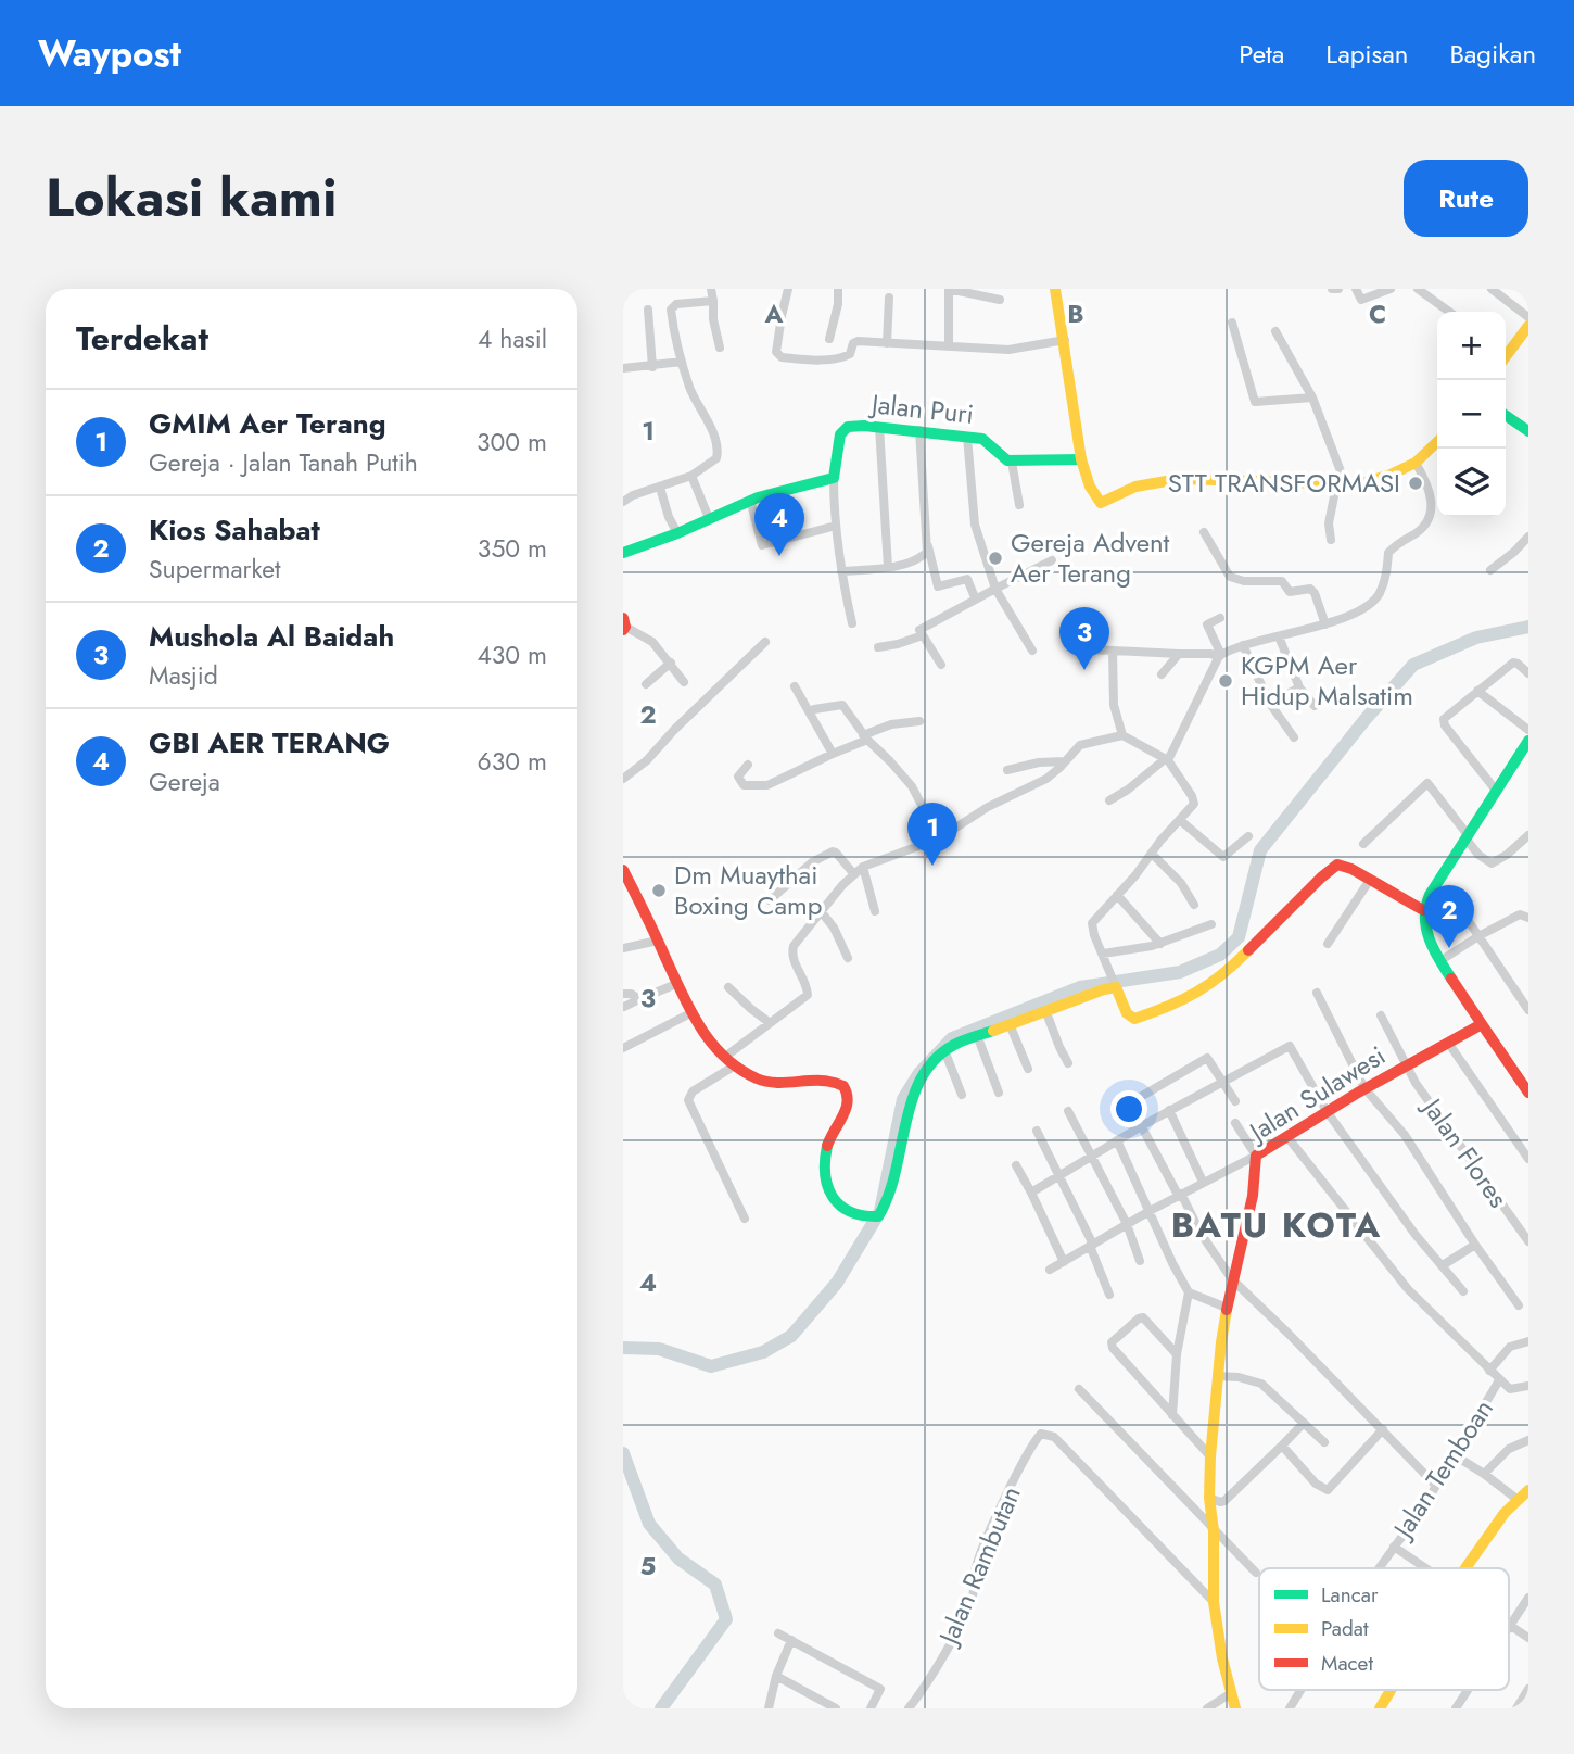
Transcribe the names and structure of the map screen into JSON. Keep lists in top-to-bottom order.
{
  "streets": {
    "street": [
      "Jalan Puri",
      "Jalan Sulawesi",
      "Jalan Flores",
      "Jalan Temboan",
      "Jalan Rambutan"
    ]
  },
  "crossings": [
    ["Jalan Sulawesi", "Jalan Flores"],
    ["Jalan Sulawesi", "Jalan Rambutan"]
  ],
  "districts": ["BATU KOTA"],
  "places": [
    "STT TRANSFORMASI",
    "Gereja Advent Aer Terang",
    "KGPM Aer Hidup Malsatim",
    "Dm Muaythai Boxing Camp"
  ],
  "legend": ["Lancar", "Padat", "Macet"],
  "page": {
    "header": "Waypost",
    "nav": ["Peta", "Lapisan", "Bagikan"],
    "title": "Lokasi kami",
    "buttons": "Rute",
    "heading": ["Terdekat", "4 hasil"],
    "map_buttons": ["+", "−"],
    "list": [
      {
        "mark": "1",
        "name": "GMIM Aer Terang",
        "note": "Gereja · Jalan Tanah Putih",
        "value": "300 m"
      },
      {
        "mark": "2",
        "name": "Kios Sahabat",
        "note": "Supermarket",
        "value": "350 m"
      },
      {
        "mark": "3",
        "name": "Mushola Al Baidah",
        "note": "Masjid",
        "value": "430 m"
      },
      {
        "mark": "4",
        "name": "GBI AER TERANG",
        "note": "Gereja",
        "value": "630 m"
      }
    ],
    "pins": [
      "4",
      "3",
      "1",
      "2"
    ]
  },
  "grid": {
    "columns": ["A", "B", "C"],
    "rows": [
      "1",
      "2",
      "3",
      "4",
      "5"
    ]
  }
}
